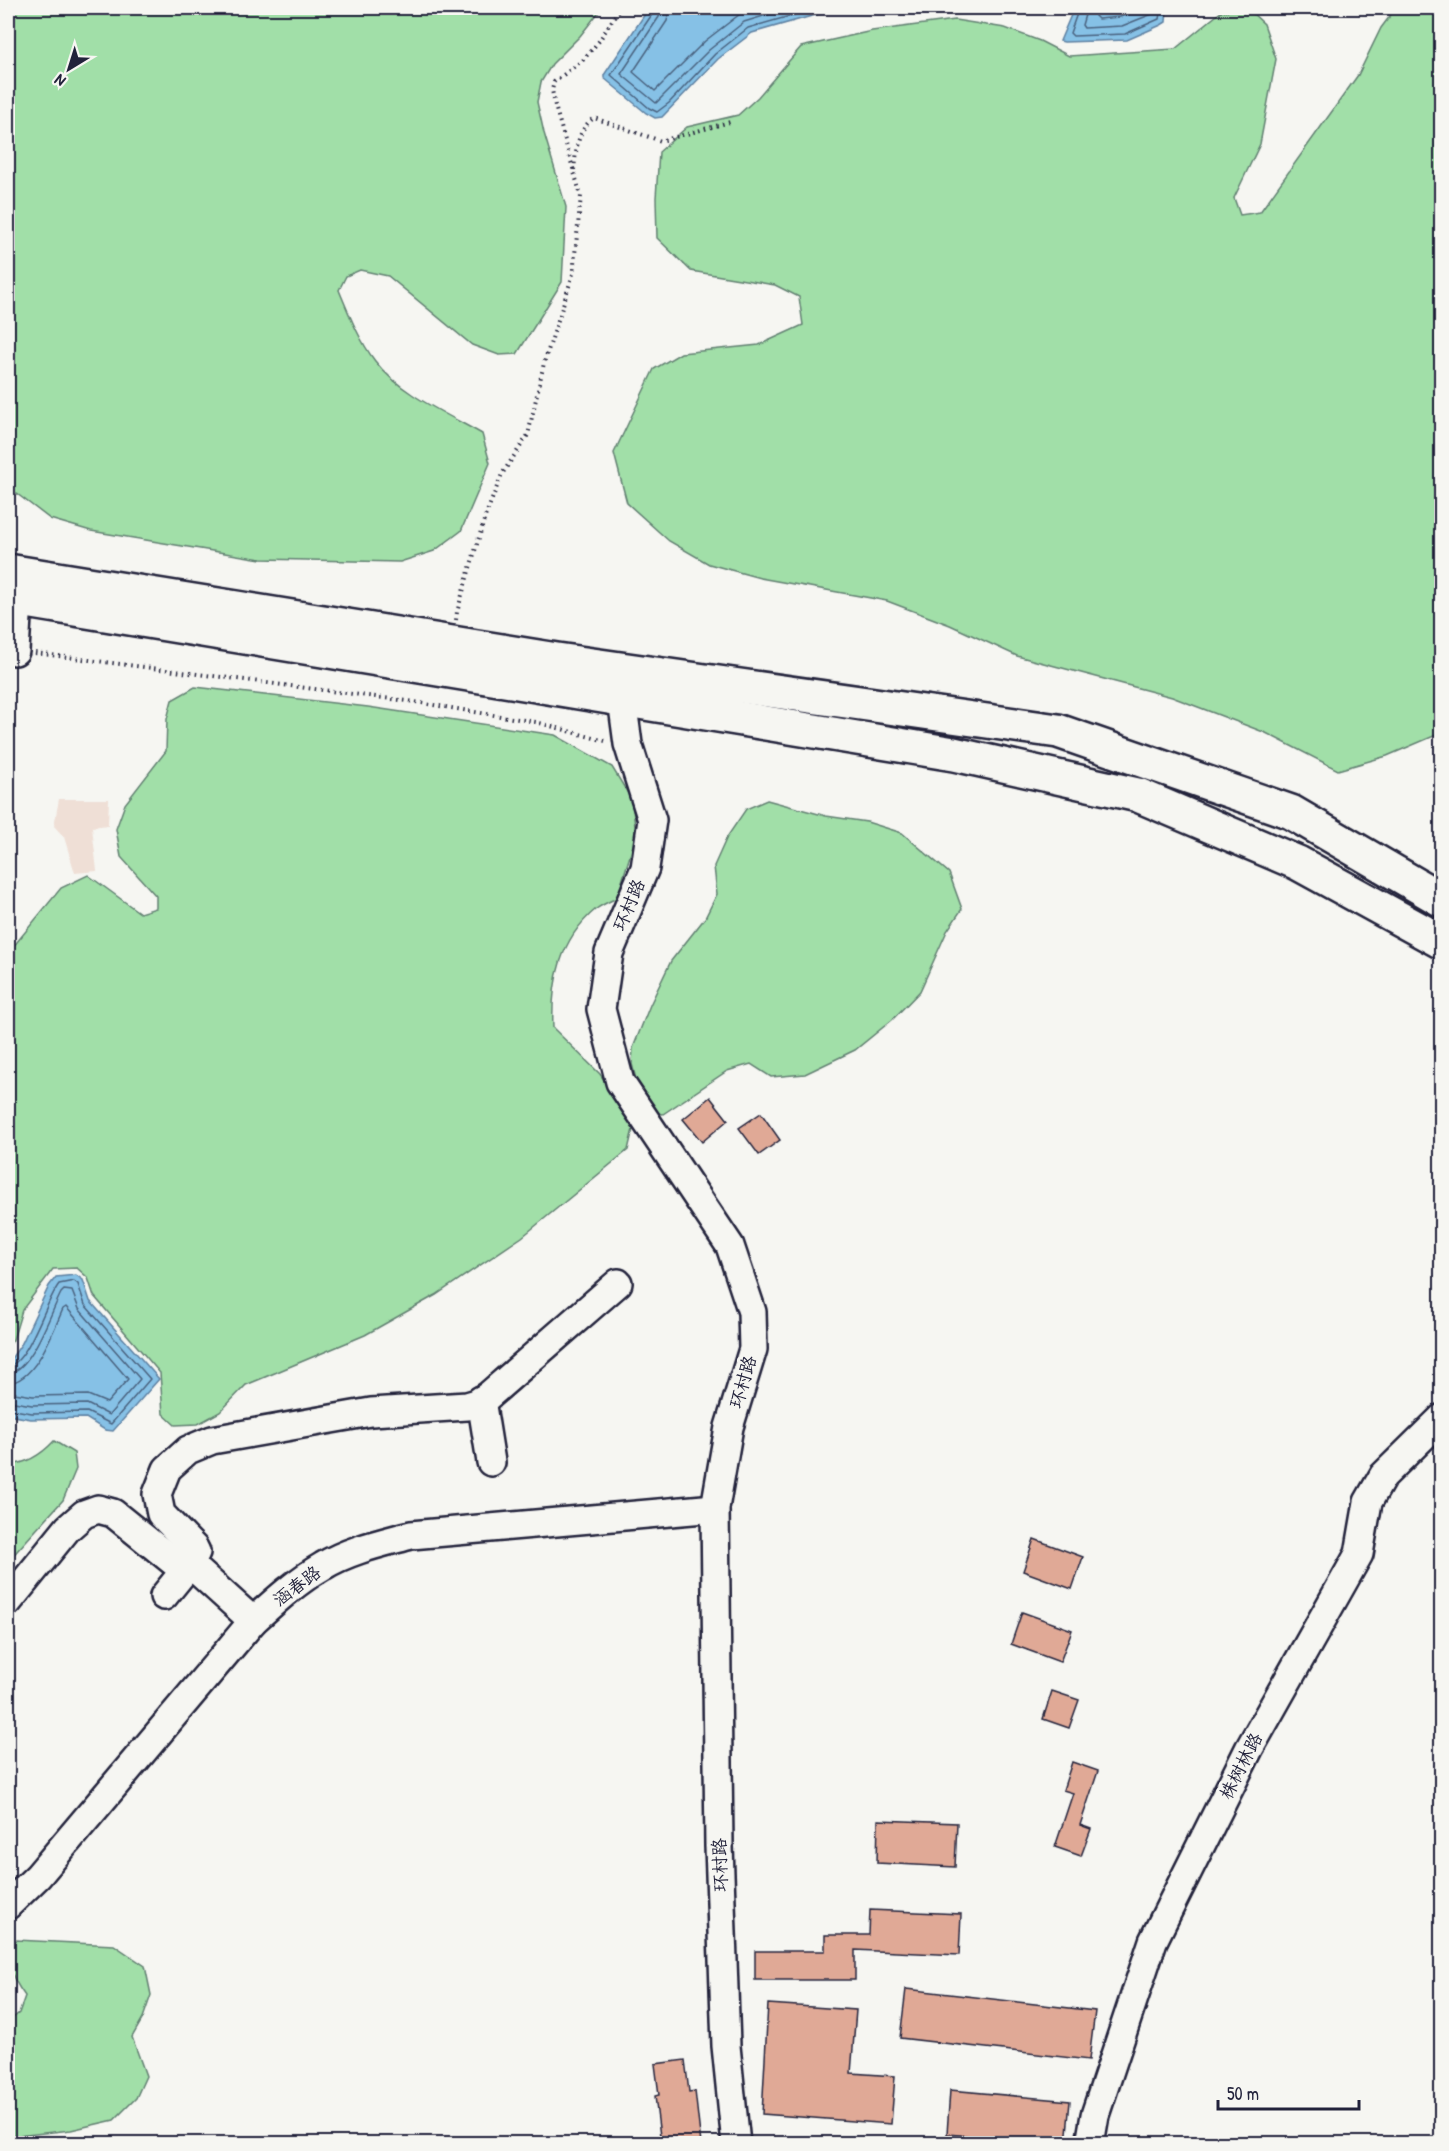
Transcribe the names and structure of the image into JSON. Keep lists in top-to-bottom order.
{
  "streets": {
    "street": ["环村路", "涵春路", "株树林路"]
  },
  "crossings": [
    ["环村路", "涵春路"]
  ],
  "scale_bar": "50 m",
  "north": "bottom left"
}
